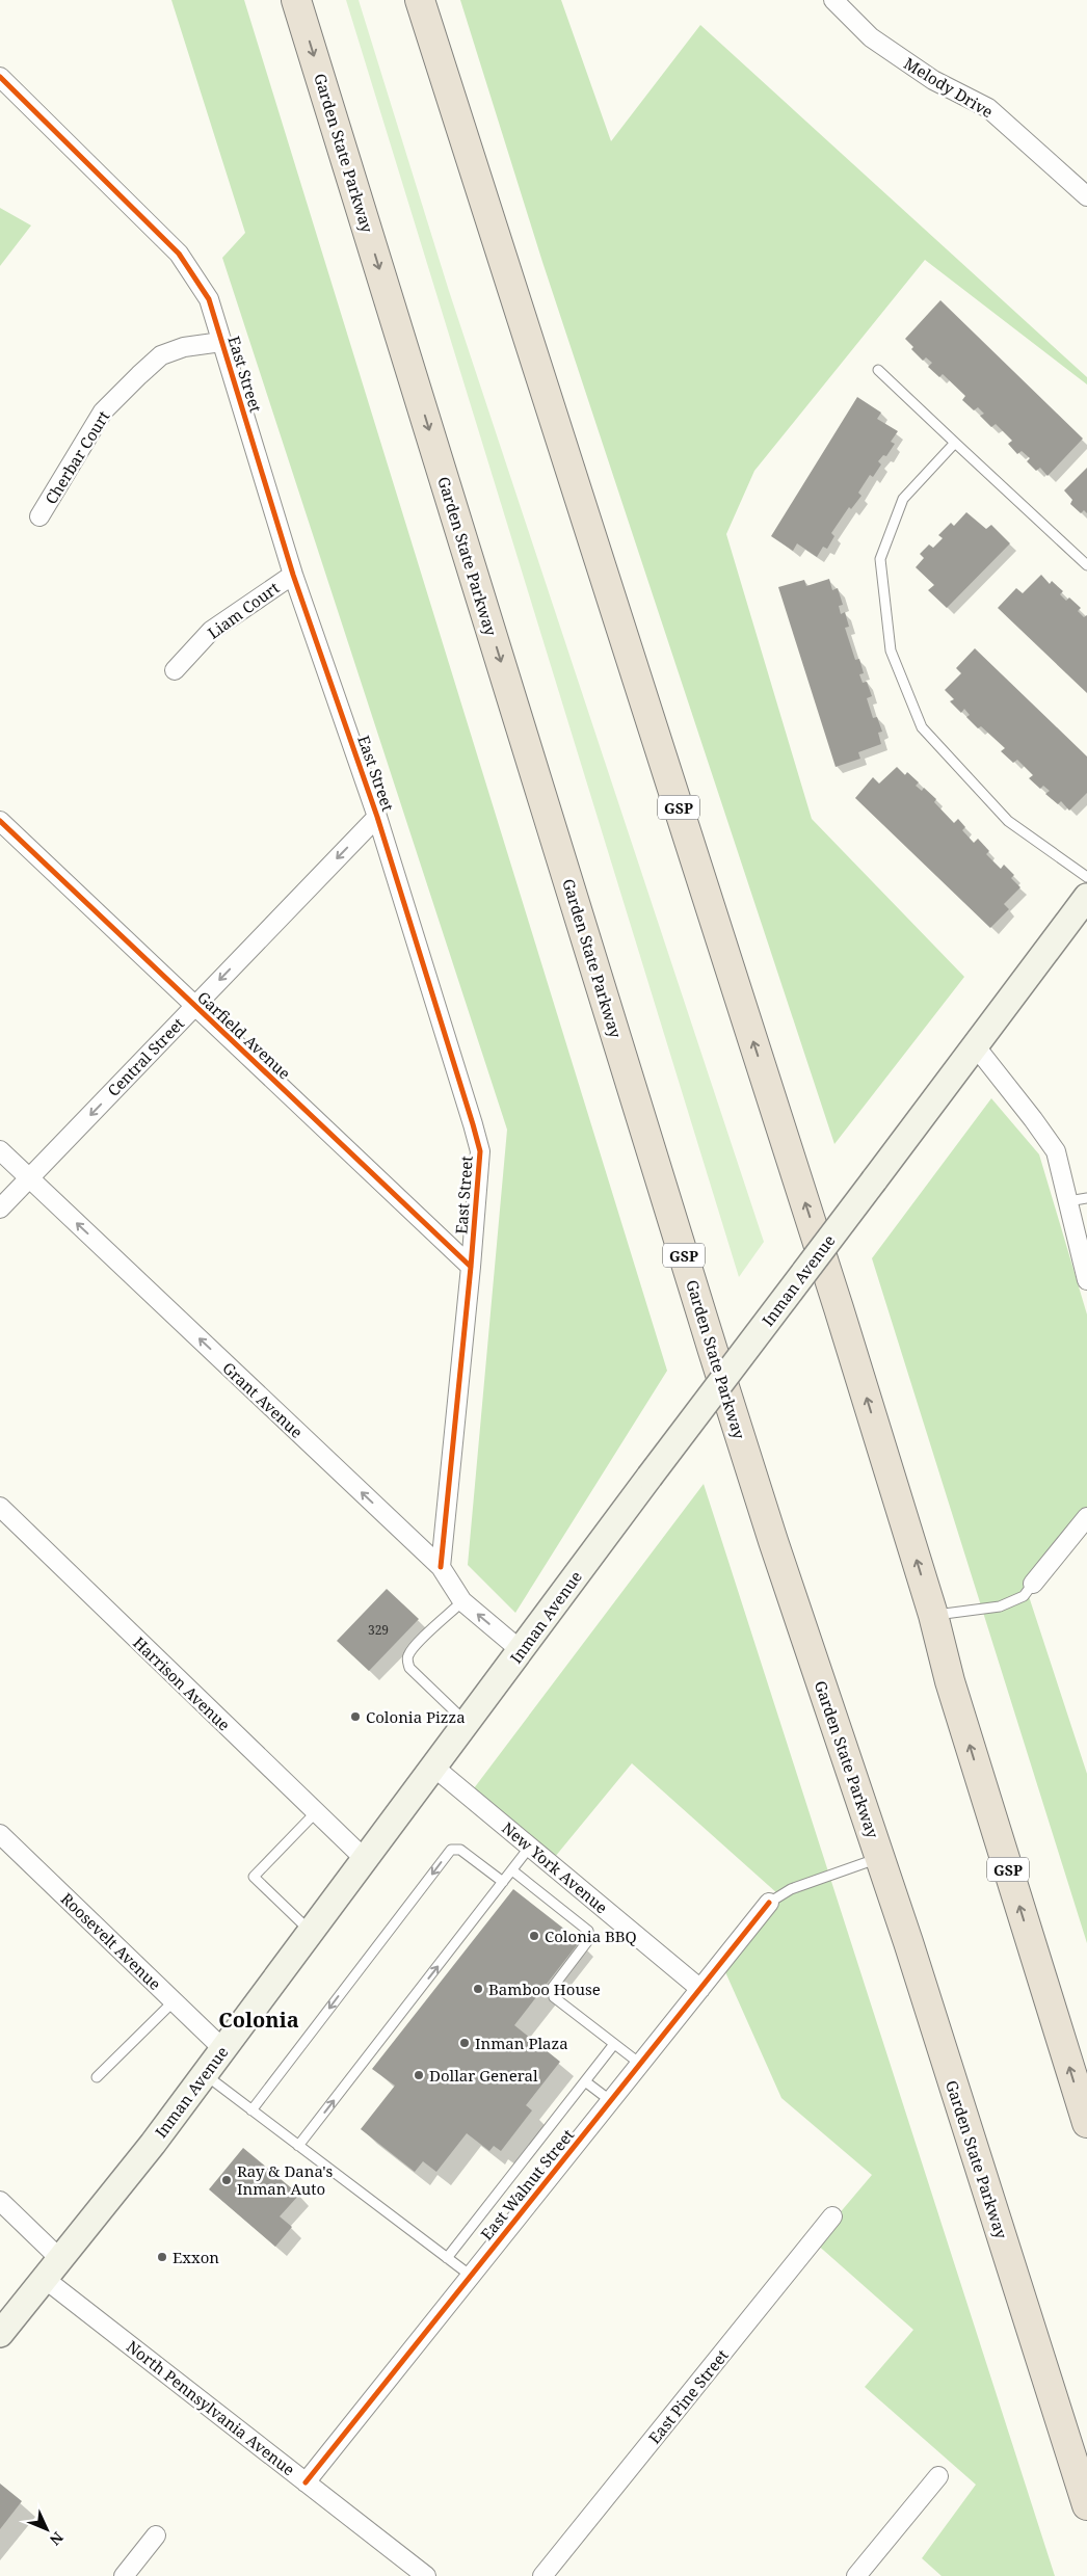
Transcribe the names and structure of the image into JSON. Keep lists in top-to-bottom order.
{
  "streets": {
    "highway": ["Garden State Parkway", "GSP"],
    "main road": ["Inman Avenue"],
    "street": [
      "Melody Drive",
      "East Street",
      "Cherbar Court",
      "Liam Court",
      "Garfield Avenue",
      "Central Street",
      "Grant Avenue",
      "Harrison Avenue",
      "New York Avenue",
      "Roosevelt Avenue",
      "East Walnut Street",
      "East Pine Street",
      "North Pennsylvania Avenue"
    ]
  },
  "crossings": [
    ["East Street", "Cherbar Court"],
    ["East Street", "Liam Court"],
    ["East Street", "Garfield Avenue"],
    ["East Street", "Central Street"],
    ["East Street", "Grant Avenue"],
    ["Garfield Avenue", "Central Street"],
    ["Central Street", "Grant Avenue"],
    ["Inman Avenue", "Grant Avenue"],
    ["Inman Avenue", "Harrison Avenue"],
    ["Inman Avenue", "New York Avenue"],
    ["Inman Avenue", "Roosevelt Avenue"],
    ["Inman Avenue", "North Pennsylvania Avenue"],
    ["New York Avenue", "East Walnut Street"],
    ["East Walnut Street", "North Pennsylvania Avenue"]
  ],
  "one_way": ["Central Street", "Grant Avenue"],
  "districts": ["Colonia"],
  "places": [
    "Colonia Pizza",
    "Colonia BBQ",
    "Bamboo House",
    "Inman Plaza",
    "Dollar General",
    "Ray & Dana's Inman Auto",
    "Exxon"
  ],
  "house_numbers": ["329"],
  "north": "bottom right"
}
